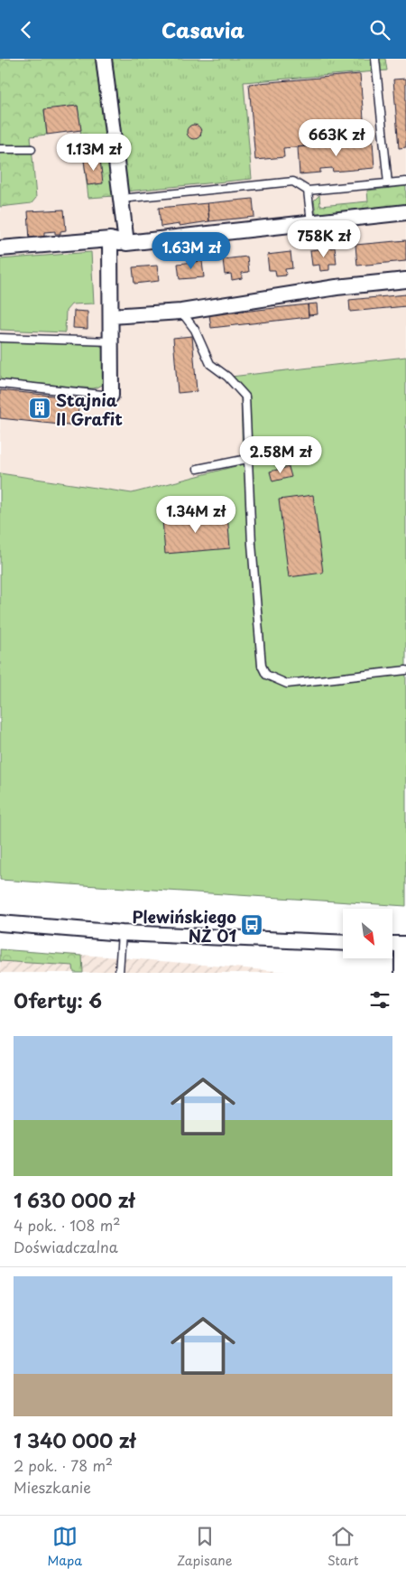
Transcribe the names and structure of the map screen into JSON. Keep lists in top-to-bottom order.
{
  "places": {
    "building": ["Stajnia II Grafit"],
    "bus stop": ["Plewińskiego NŻ 01"]
  },
  "north": "bottom right",
  "page": {
    "header": "Casavia",
    "price": [
      "663K zł",
      "1.13M zł",
      "758K zł",
      "1.63M zł",
      "2.58M zł",
      "1.34M zł"
    ],
    "heading": "Oferty: 6",
    "list": [
      {
        "name": "1 630 000 zł",
        "note": "4 pok. · 108 m² · Doświadczalna"
      },
      {
        "name": "1 340 000 zł",
        "note": "2 pok. · 78 m² · Mieszkanie"
      }
    ],
    "tabs": ["Mapa", "Zapisane", "Start"]
  }
}
